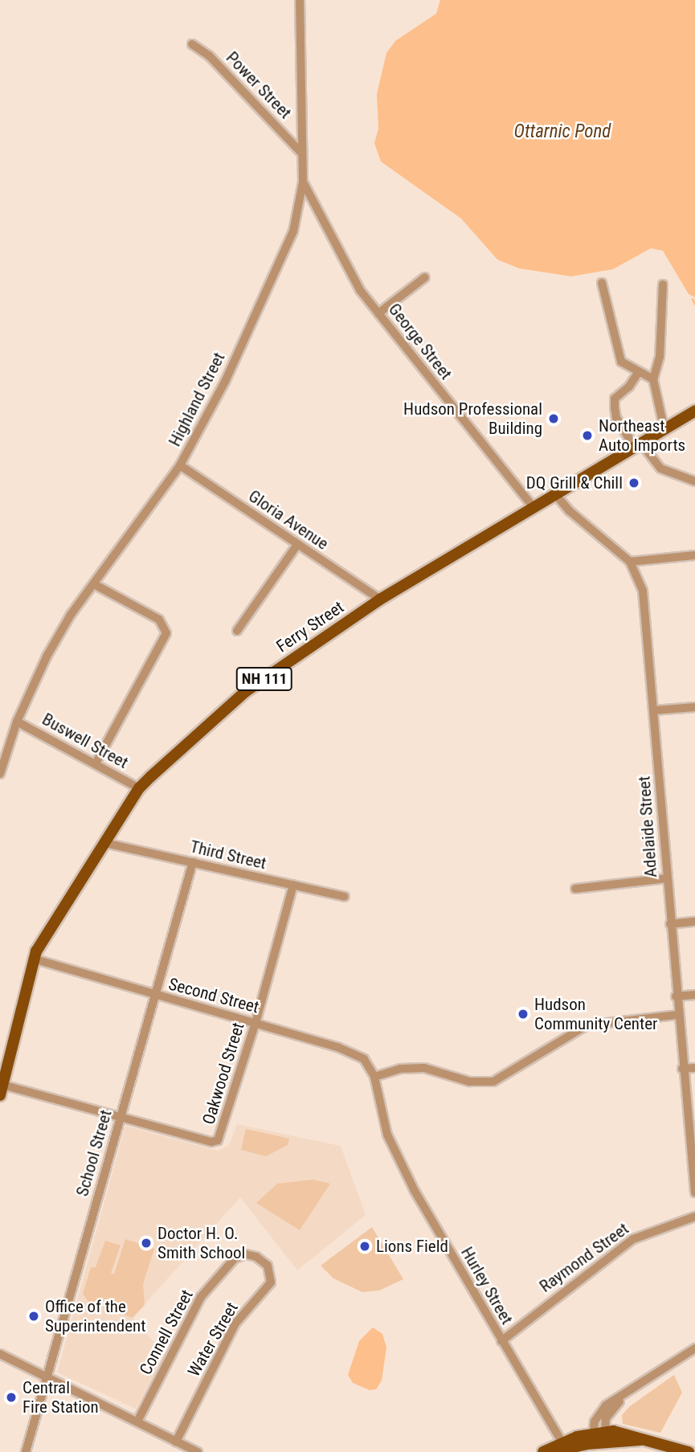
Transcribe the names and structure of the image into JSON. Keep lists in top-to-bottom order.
{
  "streets": {
    "main road": ["Ferry Street", "NH 111"],
    "street": [
      "Power Street",
      "George Street",
      "Highland Street",
      "Gloria Avenue",
      "Buswell Street",
      "Adelaide Street",
      "Third Street",
      "Second Street",
      "Oakwood Street",
      "School Street",
      "Raymond Street",
      "Hurley Street",
      "Connell Street",
      "Water Street"
    ]
  },
  "crossings": [
    ["Power Street", "Highland Street"],
    ["George Street", "Highland Street"],
    ["George Street", "Ferry Street"],
    ["Highland Street", "Gloria Avenue"],
    ["Highland Street", "Buswell Street"],
    ["Gloria Avenue", "Ferry Street"],
    ["Ferry Street", "Buswell Street"],
    ["Ferry Street", "Adelaide Street"],
    ["Ferry Street", "Third Street"],
    ["Ferry Street", "Second Street"],
    ["Third Street", "Oakwood Street"],
    ["Third Street", "School Street"],
    ["Second Street", "Oakwood Street"],
    ["Second Street", "School Street"],
    ["Second Street", "Hurley Street"],
    ["Oakwood Street", "School Street"],
    ["Raymond Street", "Hurley Street"],
    ["Connell Street", "Water Street"]
  ],
  "water": ["Ottarnic Pond"],
  "places": [
    "Hudson Professional Building",
    "Northeast Auto Imports",
    "DQ Grill & Chill",
    "Hudson Community Center",
    "Doctor H. O. Smith School",
    "Lions Field",
    "Office of the Superintendent",
    "Central Fire Station"
  ]
}
